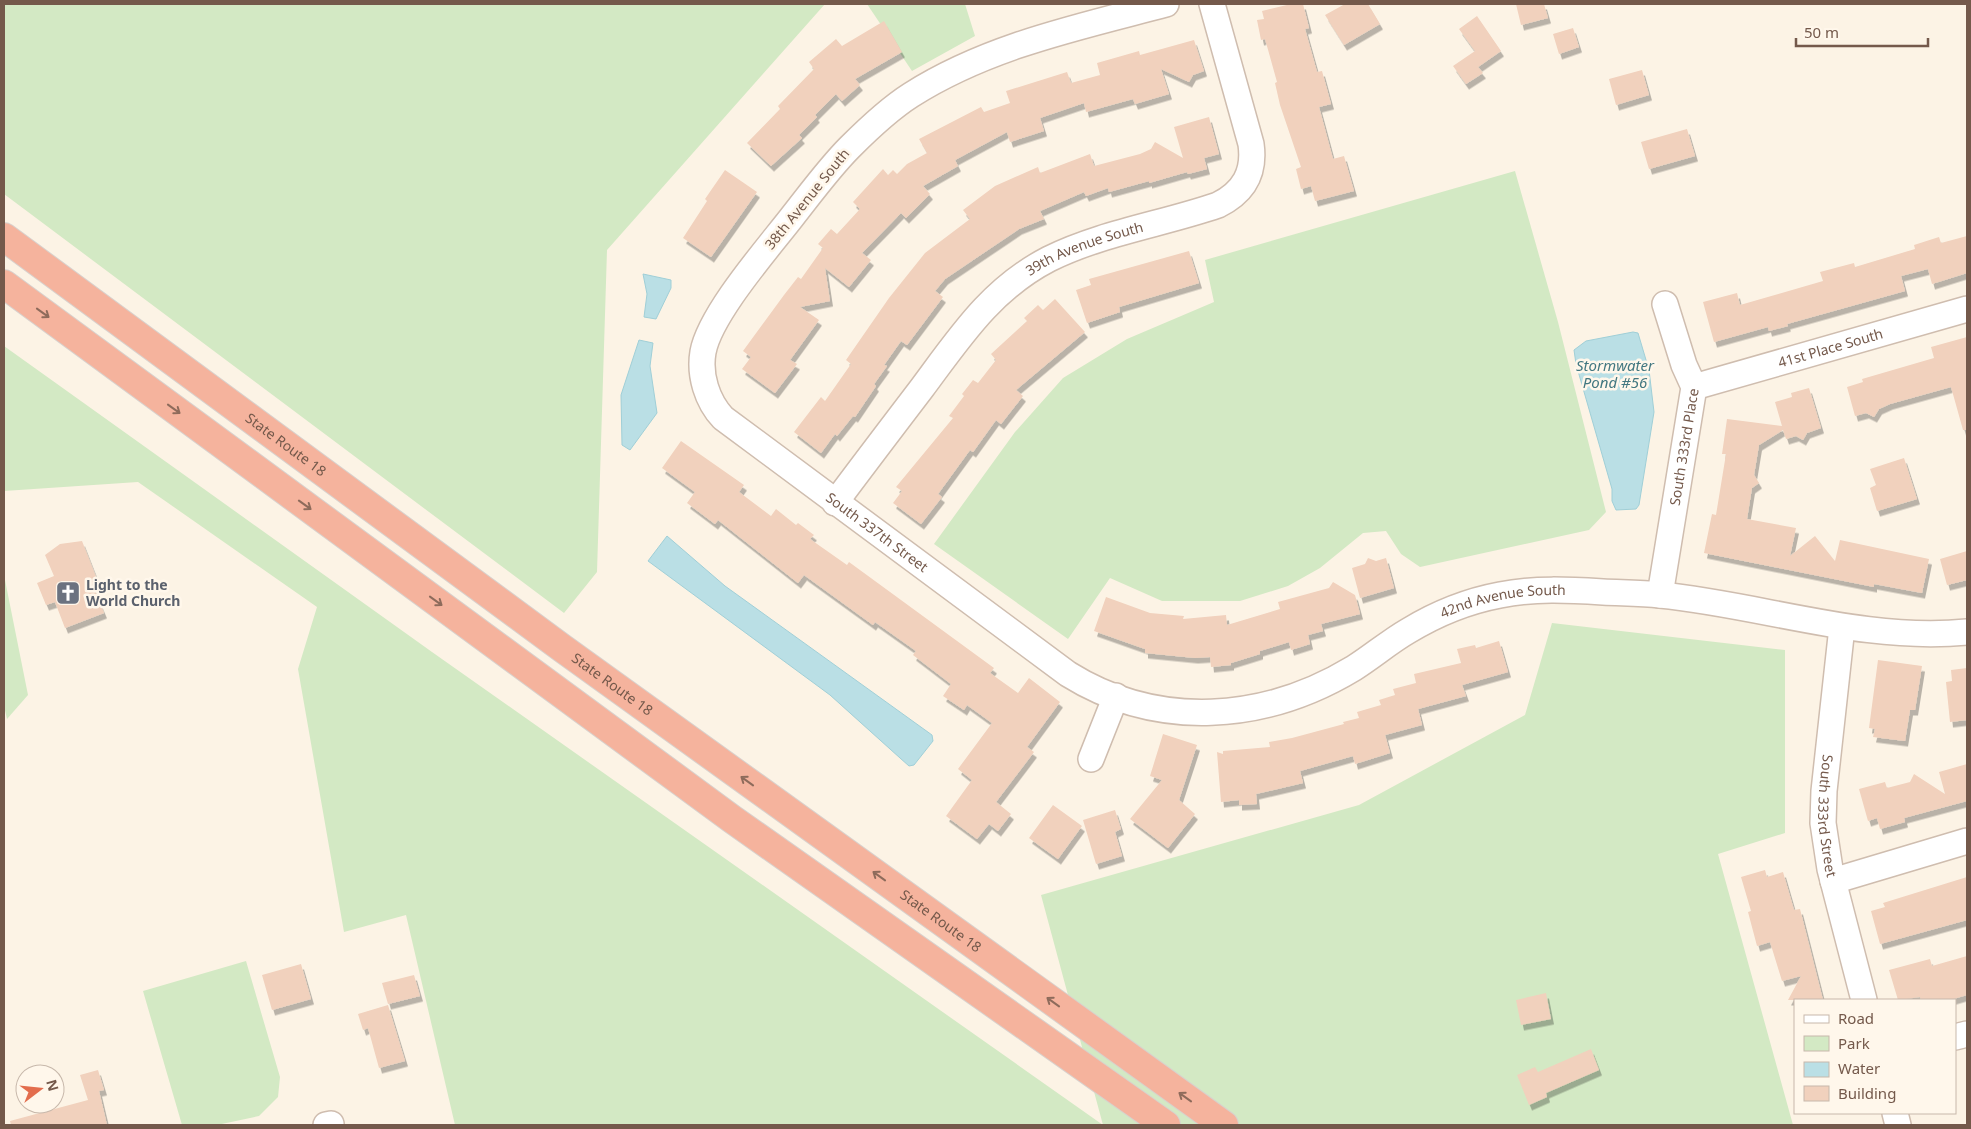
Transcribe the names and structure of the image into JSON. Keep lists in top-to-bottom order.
{
  "streets": {
    "highway": ["State Route 18"],
    "street": [
      "38th Avenue South",
      "39th Avenue South",
      "41st Place South",
      "South 333rd Place",
      "South 337th Street",
      "42nd Avenue South",
      "South 333rd Street"
    ]
  },
  "crossings": [
    ["38th Avenue South", "South 337th Street"],
    ["39th Avenue South", "South 337th Street"],
    ["41st Place South", "South 333rd Place"],
    ["South 333rd Place", "42nd Avenue South"],
    ["South 337th Street", "42nd Avenue South"],
    ["42nd Avenue South", "South 333rd Street"]
  ],
  "water": ["Stormwater Pond #56"],
  "places": {
    "church": ["Light to the World Church"]
  },
  "legend": [
    "Road",
    "Park",
    "Water",
    "Building"
  ],
  "scale_bar": "50 m",
  "north": "right"
}
